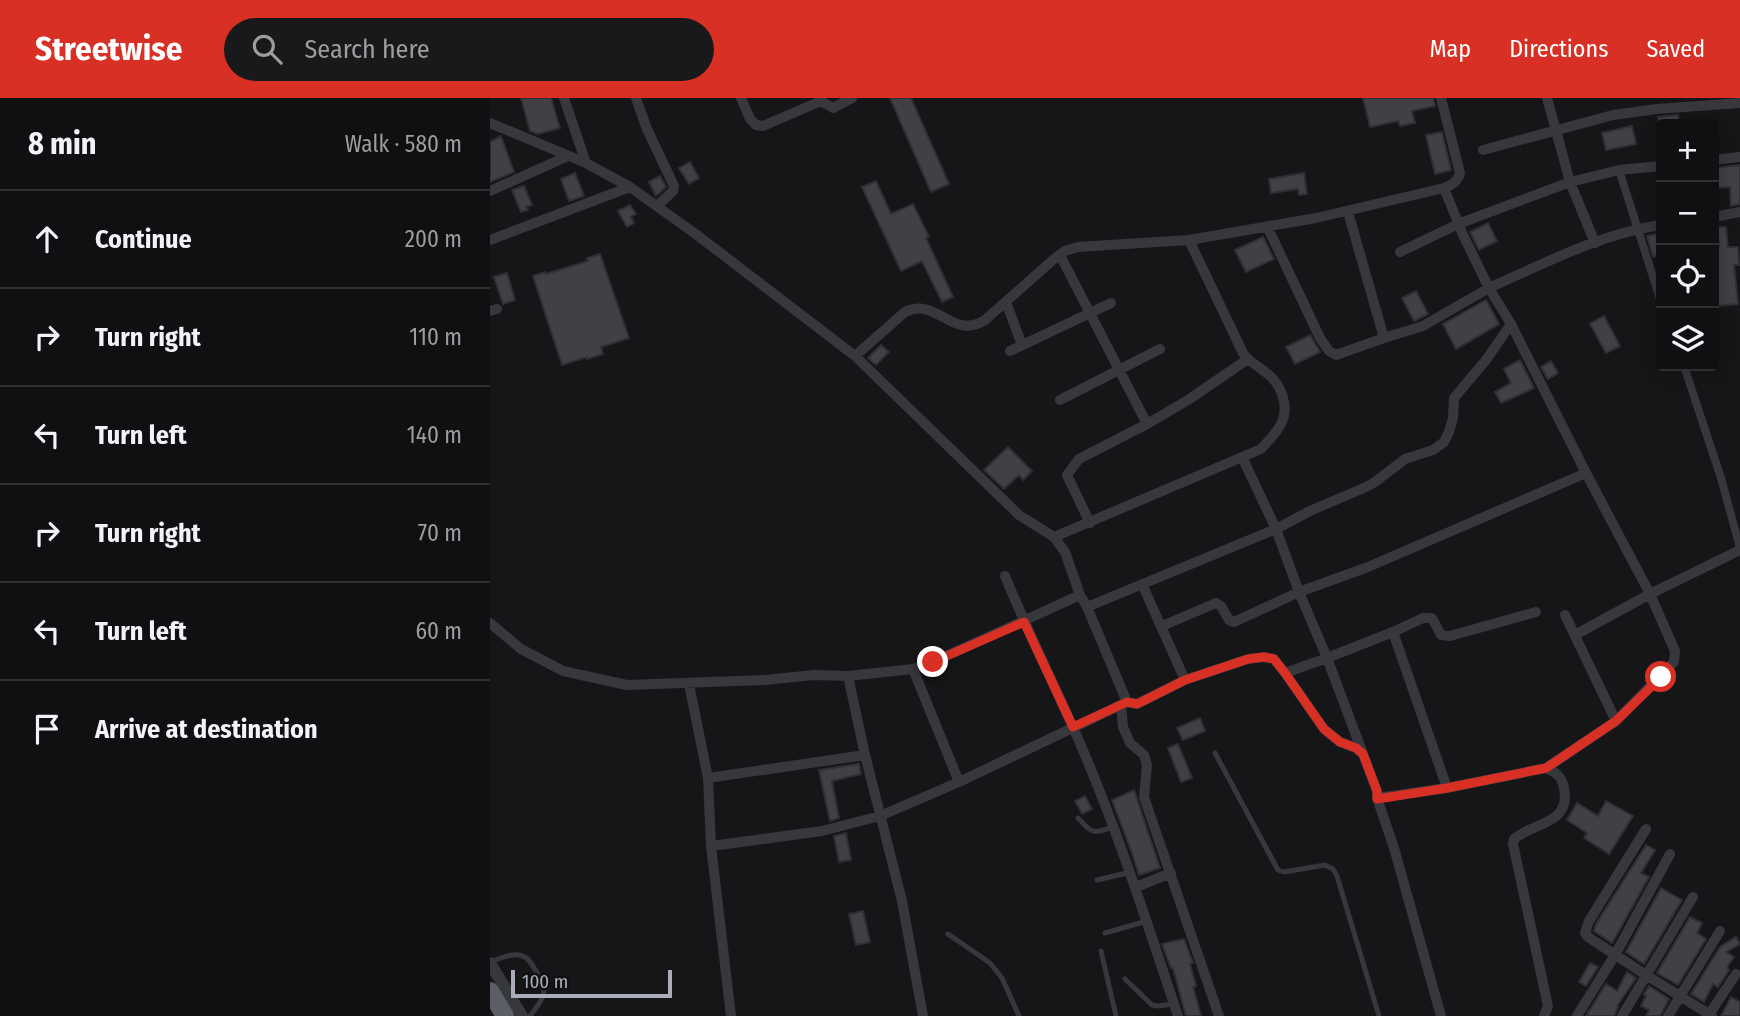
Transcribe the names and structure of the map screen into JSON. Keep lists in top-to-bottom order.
{
  "scale_bar": "100 m",
  "page": {
    "header": "Streetwise",
    "search": "Search here",
    "nav": ["Map", "Directions", "Saved"],
    "heading": ["8 min", "Walk · 580 m"],
    "map_buttons": ["+", "−"],
    "list": [
      ["Continue", "200 m"],
      ["Turn right", "110 m"],
      ["Turn left", "140 m"],
      ["Turn right", "70 m"],
      ["Turn left", "60 m"],
      "Arrive at destination"
    ],
    "scale": "100 m"
  }
}
